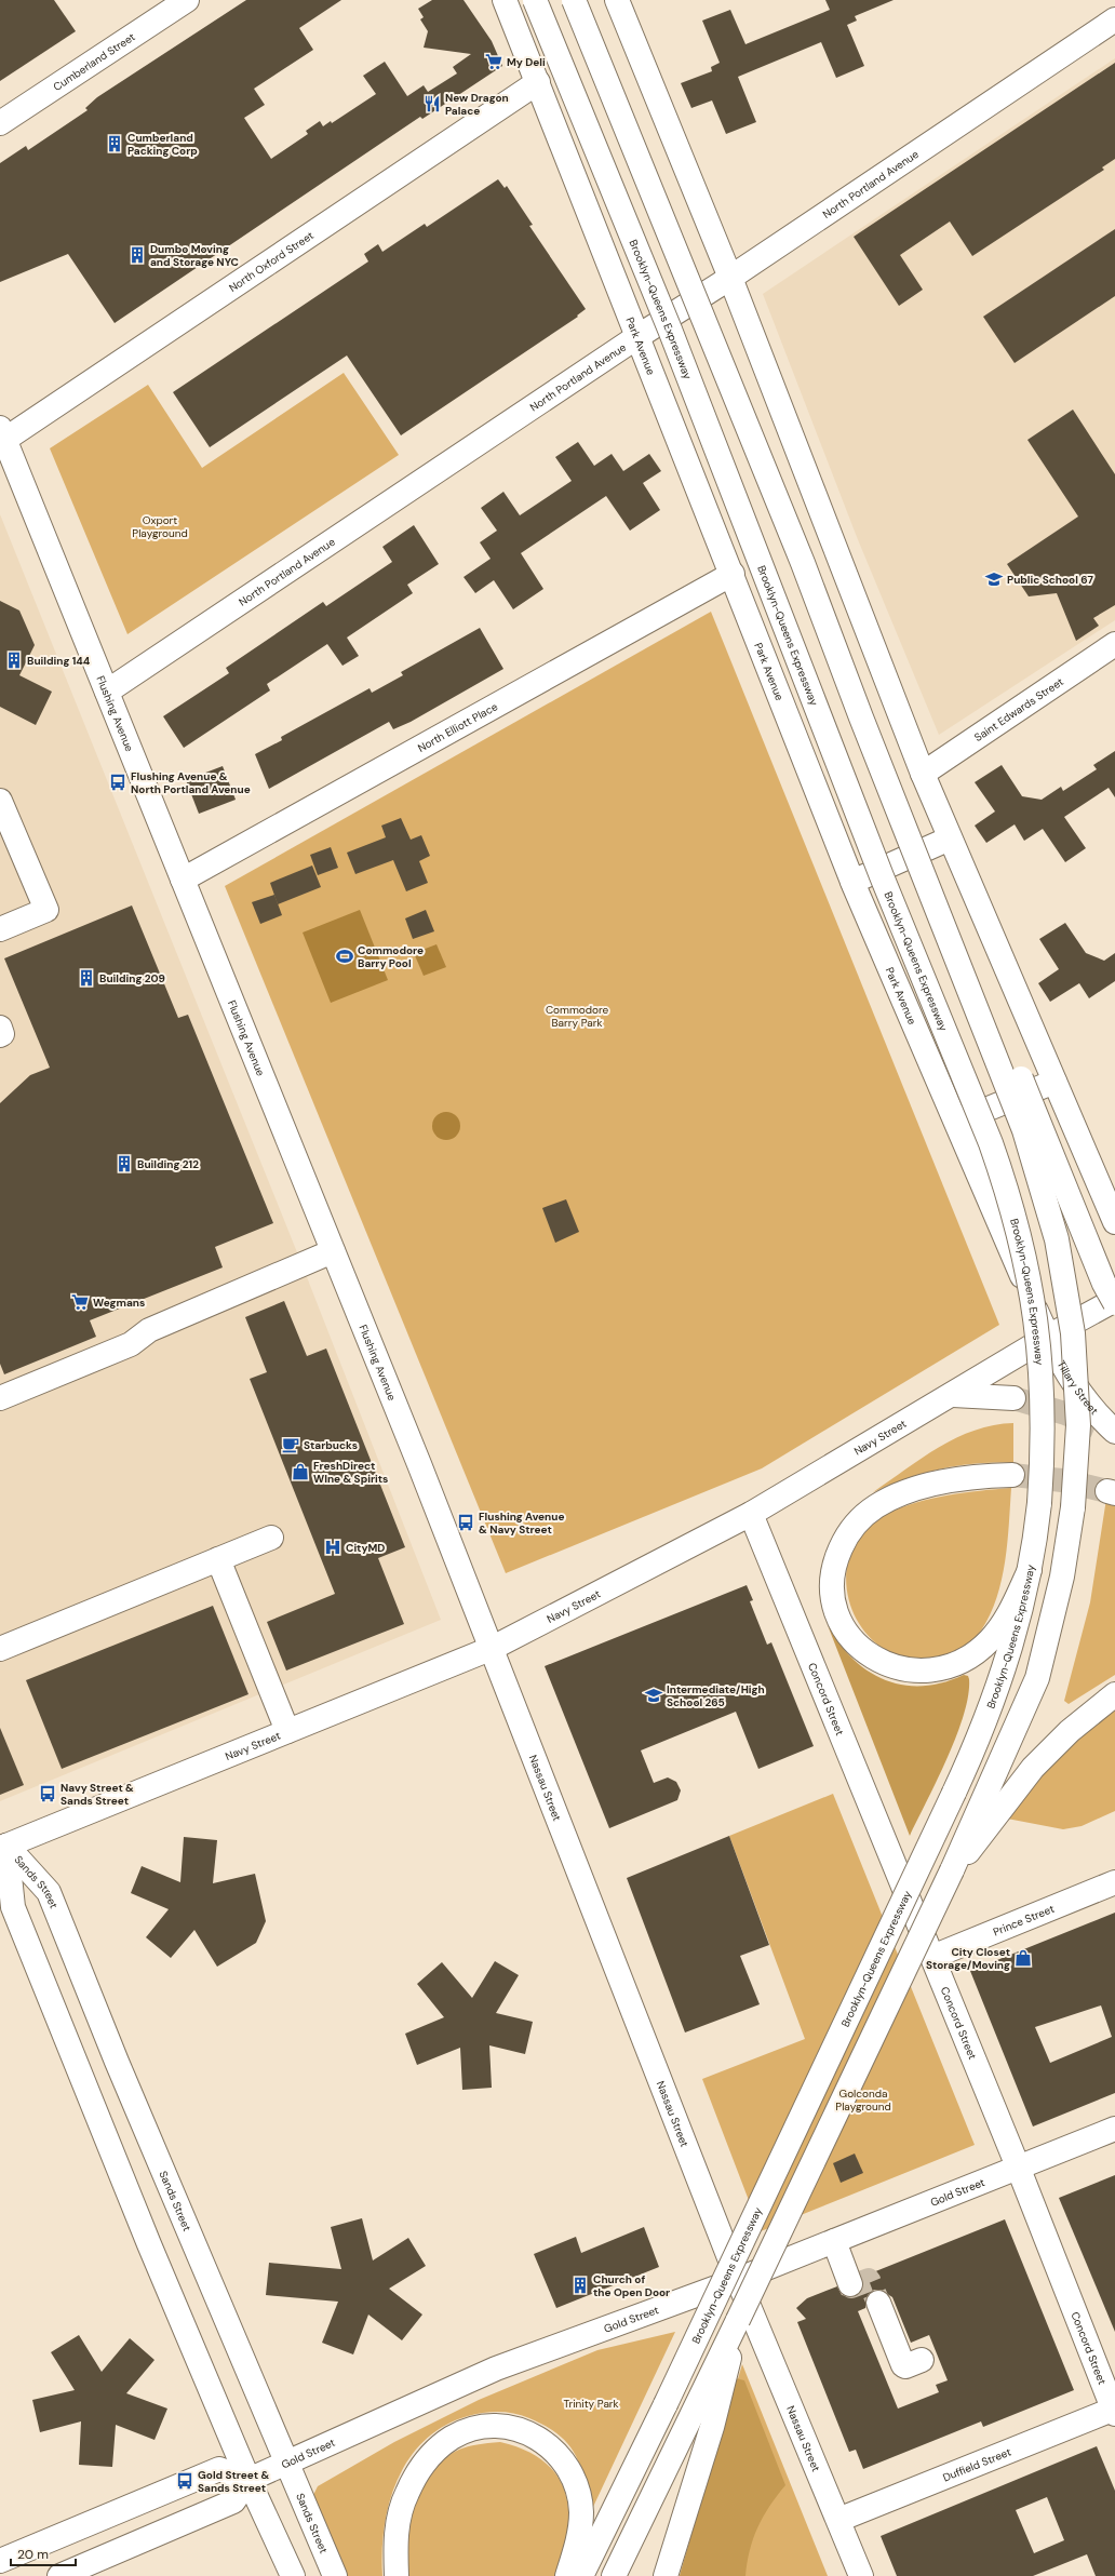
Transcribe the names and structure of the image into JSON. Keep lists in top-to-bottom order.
{
  "streets": {
    "main road": [
      "Cumberland Street",
      "North Portland Avenue",
      "North Oxford Street",
      "Brooklyn-Queens Expressway",
      "Park Avenue",
      "Saint Edwards Street",
      "Flushing Avenue",
      "North Elliott Place",
      "Tillary Street",
      "Navy Street",
      "Concord Street",
      "Nassau Street",
      "Sands Street",
      "Prince Street",
      "Gold Street",
      "Duffield Street"
    ]
  },
  "crossings": [
    ["North Portland Avenue", "Park Avenue"],
    ["North Portland Avenue", "Flushing Avenue"],
    ["North Oxford Street", "Park Avenue"],
    ["North Oxford Street", "Flushing Avenue"],
    ["Park Avenue", "North Elliott Place"],
    ["Park Avenue", "Tillary Street"],
    ["Park Avenue", "Navy Street"],
    ["Flushing Avenue", "North Elliott Place"],
    ["Flushing Avenue", "Navy Street"],
    ["Flushing Avenue", "Nassau Street"],
    ["Tillary Street", "Navy Street"],
    ["Navy Street", "Concord Street"],
    ["Navy Street", "Nassau Street"],
    ["Navy Street", "Sands Street"],
    ["Concord Street", "Prince Street"],
    ["Concord Street", "Gold Street"],
    ["Concord Street", "Duffield Street"],
    ["Nassau Street", "Gold Street"],
    ["Nassau Street", "Duffield Street"],
    ["Sands Street", "Gold Street"]
  ],
  "parks": [
    "Oxport Playground",
    "Commodore Barry Park",
    "Golconda Playground",
    "Trinity Park"
  ],
  "places": {
    "supermarket": ["My Deli", "Wegmans"],
    "restaurant": ["New Dragon Palace"],
    "building": [
      "Cumberland Packing Corp",
      "Dumbo Moving and Storage NYC",
      "Building 144",
      "Building 209",
      "Building 212",
      "Church of the Open Door"
    ],
    "school or university": ["Public School 67", "Intermediate/High School 265"],
    "bus stop": [
      "Flushing Avenue & North Portland Avenue",
      "Flushing Avenue & Navy Street",
      "Navy Street & Sands Street",
      "Gold Street & Sands Street"
    ],
    "sports": ["Commodore Barry Pool"],
    "cafe": ["Starbucks"],
    "shop": ["FreshDirect WIne & Spirits", "City Closet Storage/Moving"],
    "hospital": ["CityMD"]
  },
  "scale_bar": "20 m"
}
